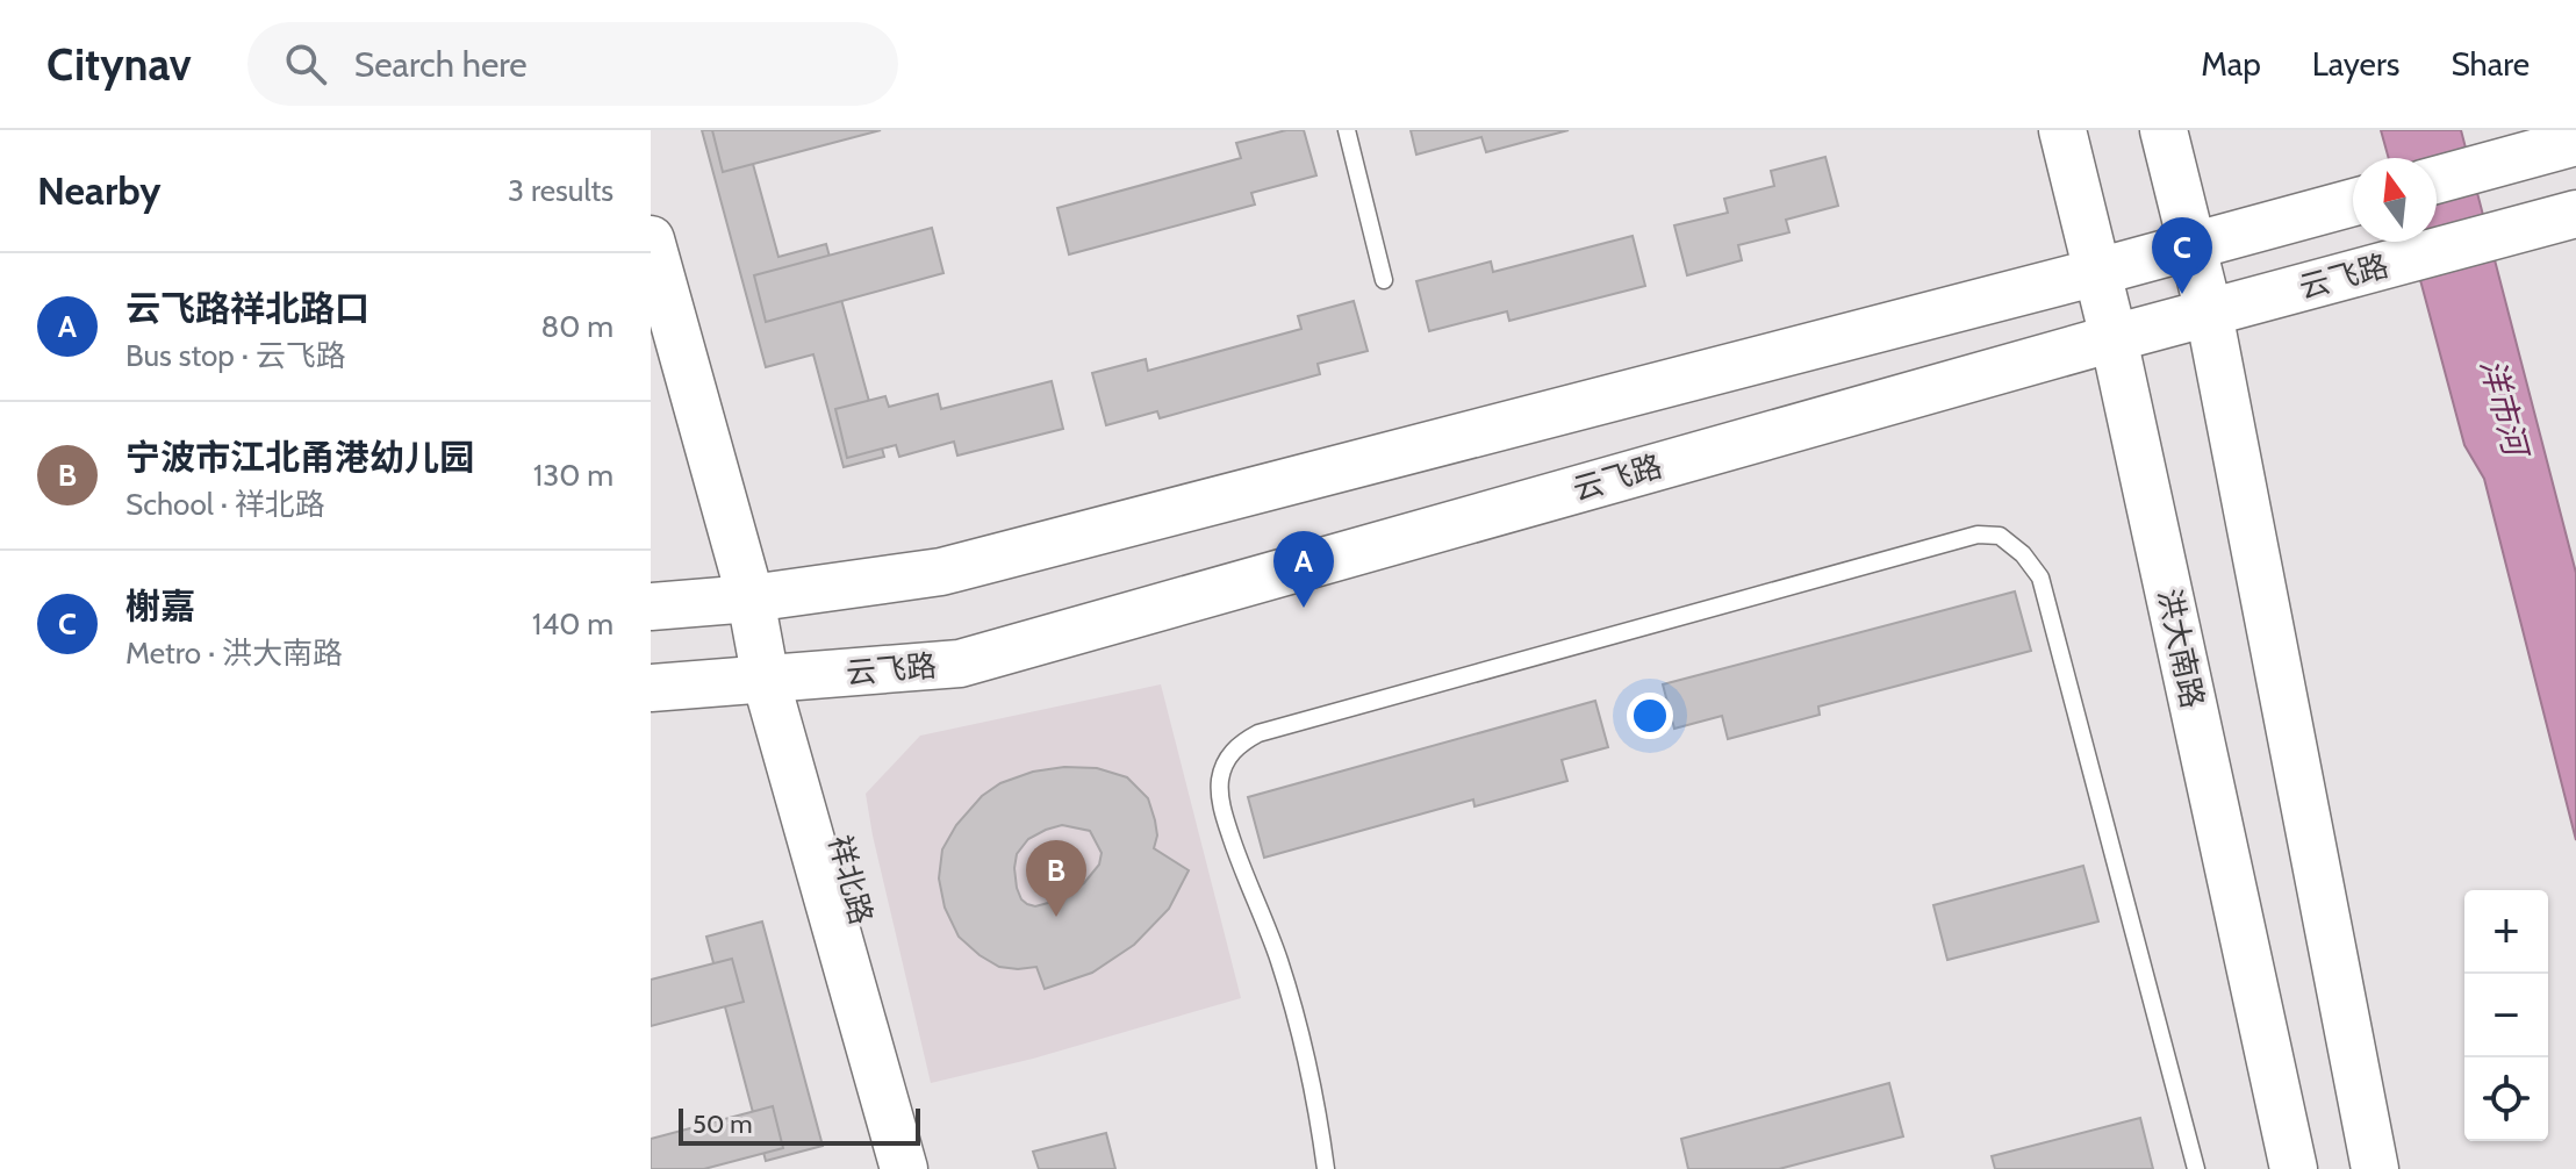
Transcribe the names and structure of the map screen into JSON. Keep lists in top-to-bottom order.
{
  "streets": {
    "main road": ["云飞路", "洪大南路", "祥北路"]
  },
  "crossings": [
    ["云飞路", "洪大南路"],
    ["云飞路", "祥北路"]
  ],
  "water": ["洋市河"],
  "scale_bar": "50 m",
  "north": "top",
  "page": {
    "header": "Citynav",
    "search": "Search here",
    "nav": ["Map", "Layers", "Share"],
    "heading": ["Nearby", "3 results"],
    "pins": ["C", "A", "B"],
    "list": [
      {
        "mark": "A",
        "name": "云飞路祥北路口",
        "note": "Bus stop · 云飞路",
        "value": "80 m"
      },
      {
        "mark": "B",
        "name": "宁波市江北甬港幼儿园",
        "note": "School · 祥北路",
        "value": "130 m"
      },
      {
        "mark": "C",
        "name": "榭嘉",
        "note": "Metro · 洪大南路",
        "value": "140 m"
      }
    ],
    "map_buttons": ["+", "−"],
    "scale": "50 m"
  }
}
